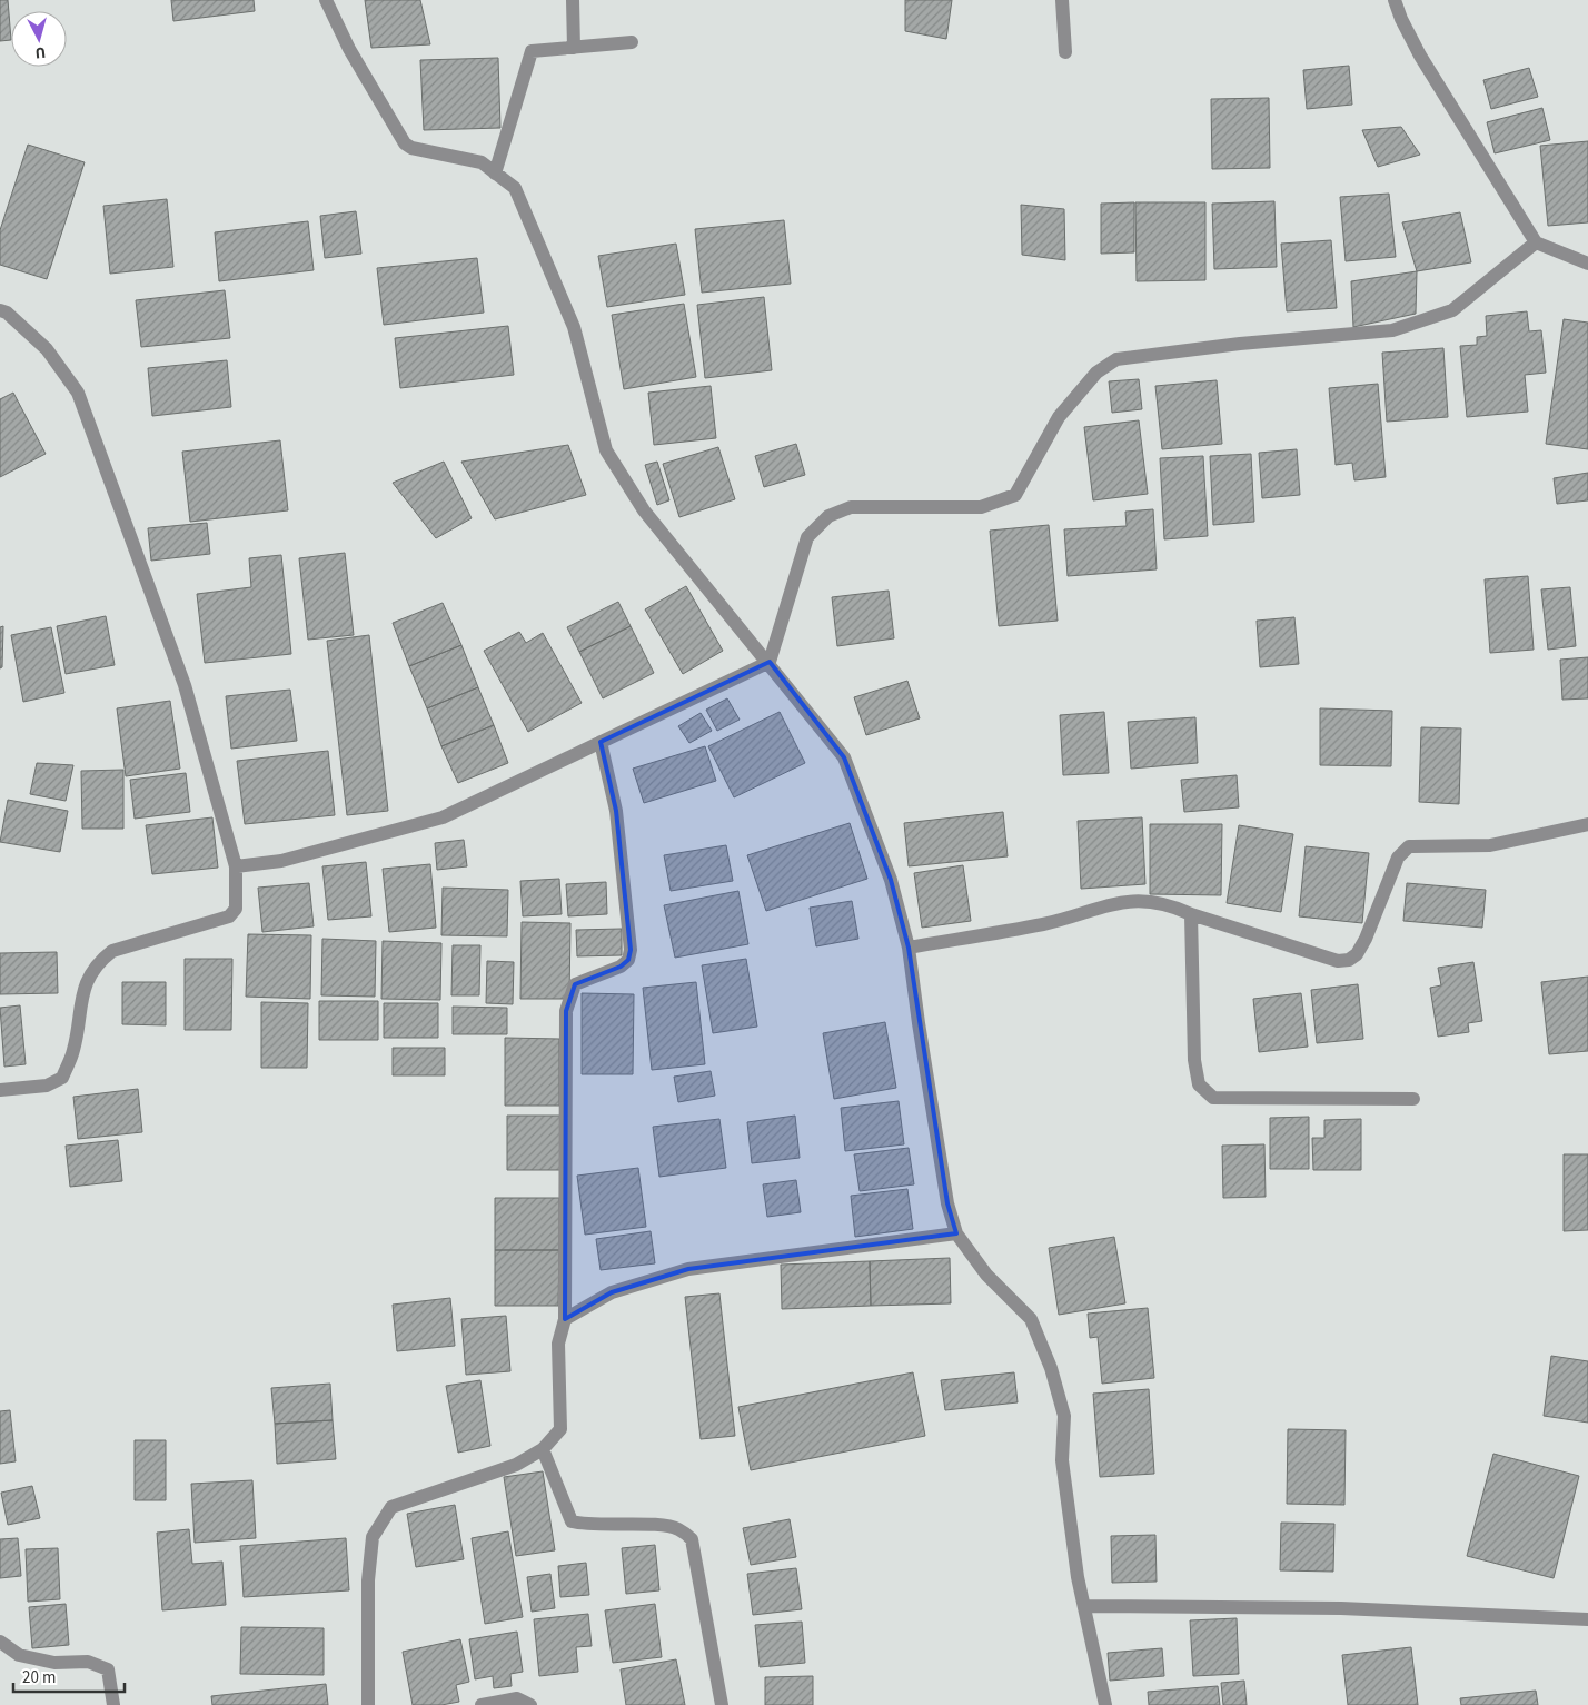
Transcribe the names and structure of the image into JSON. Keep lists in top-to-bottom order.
{
  "scale_bar": "20 m",
  "north": "bottom"
}
